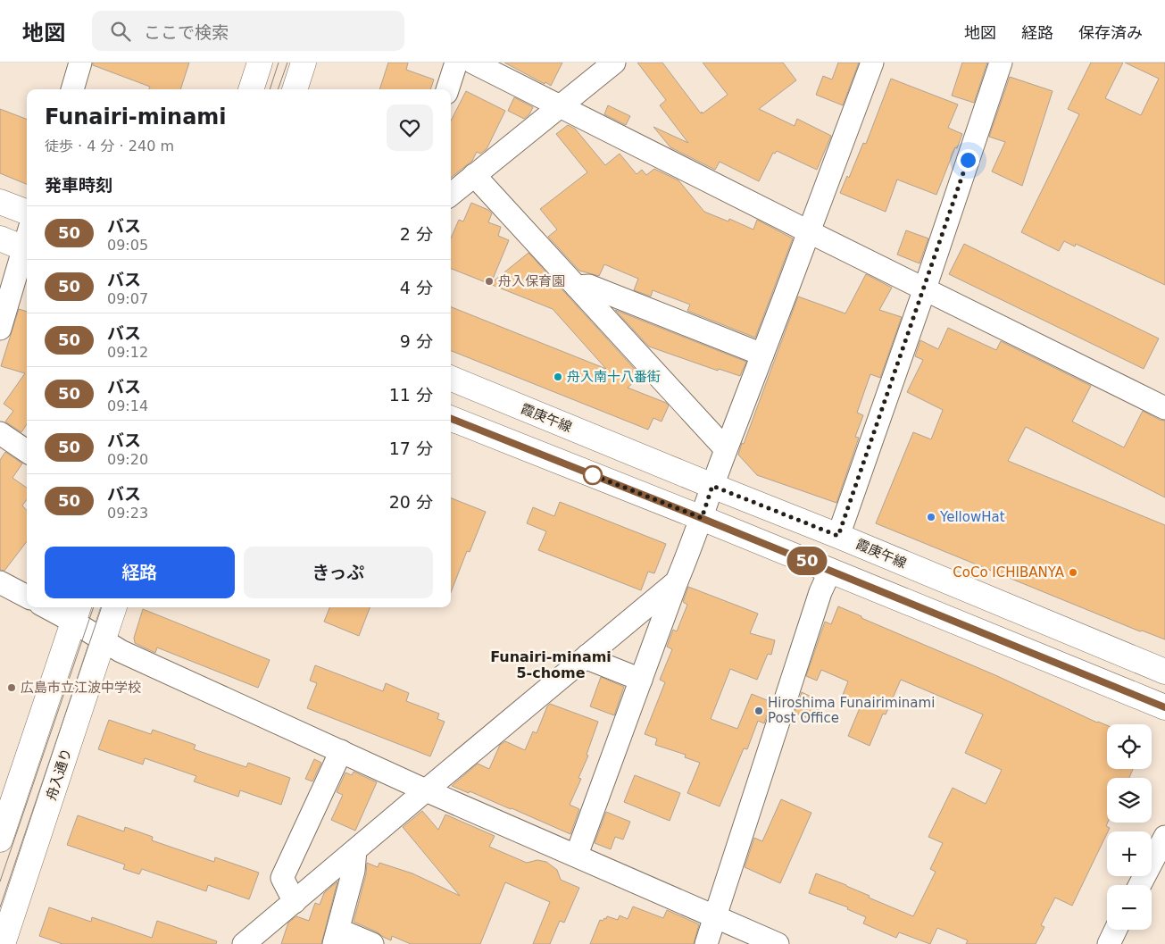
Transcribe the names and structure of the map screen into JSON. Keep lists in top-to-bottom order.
{
  "streets": {
    "street": ["霞庚午線", "舟入通り"]
  },
  "districts": ["Funairi-minami 5-chome"],
  "places": [
    "舟入保育園",
    "舟入南十八番街",
    "YellowHat",
    "CoCo ICHIBANYA",
    "広島市立江波中学校",
    "Hiroshima Funairiminami Post Office"
  ],
  "lines": ["bus line 50"],
  "page": {
    "header": "地図",
    "search": "ここで検索",
    "nav": ["地図", "経路", "保存済み"],
    "on_map": "50",
    "heading": [
      ["Funairi-minami", "徒歩 · 4 分 · 240 m"],
      "発車時刻"
    ],
    "list": [
      {
        "mark": "50",
        "name": "バス",
        "note": "09:05",
        "value": "2 分"
      },
      {
        "mark": "50",
        "name": "バス",
        "note": "09:07",
        "value": "4 分"
      },
      {
        "mark": "50",
        "name": "バス",
        "note": "09:12",
        "value": "9 分"
      },
      {
        "mark": "50",
        "name": "バス",
        "note": "09:14",
        "value": "11 分"
      },
      {
        "mark": "50",
        "name": "バス",
        "note": "09:20",
        "value": "17 分"
      },
      {
        "mark": "50",
        "name": "バス",
        "note": "09:23",
        "value": "20 分"
      }
    ],
    "buttons": ["経路", "きっぷ"],
    "map_buttons": ["+", "−"]
  }
}
